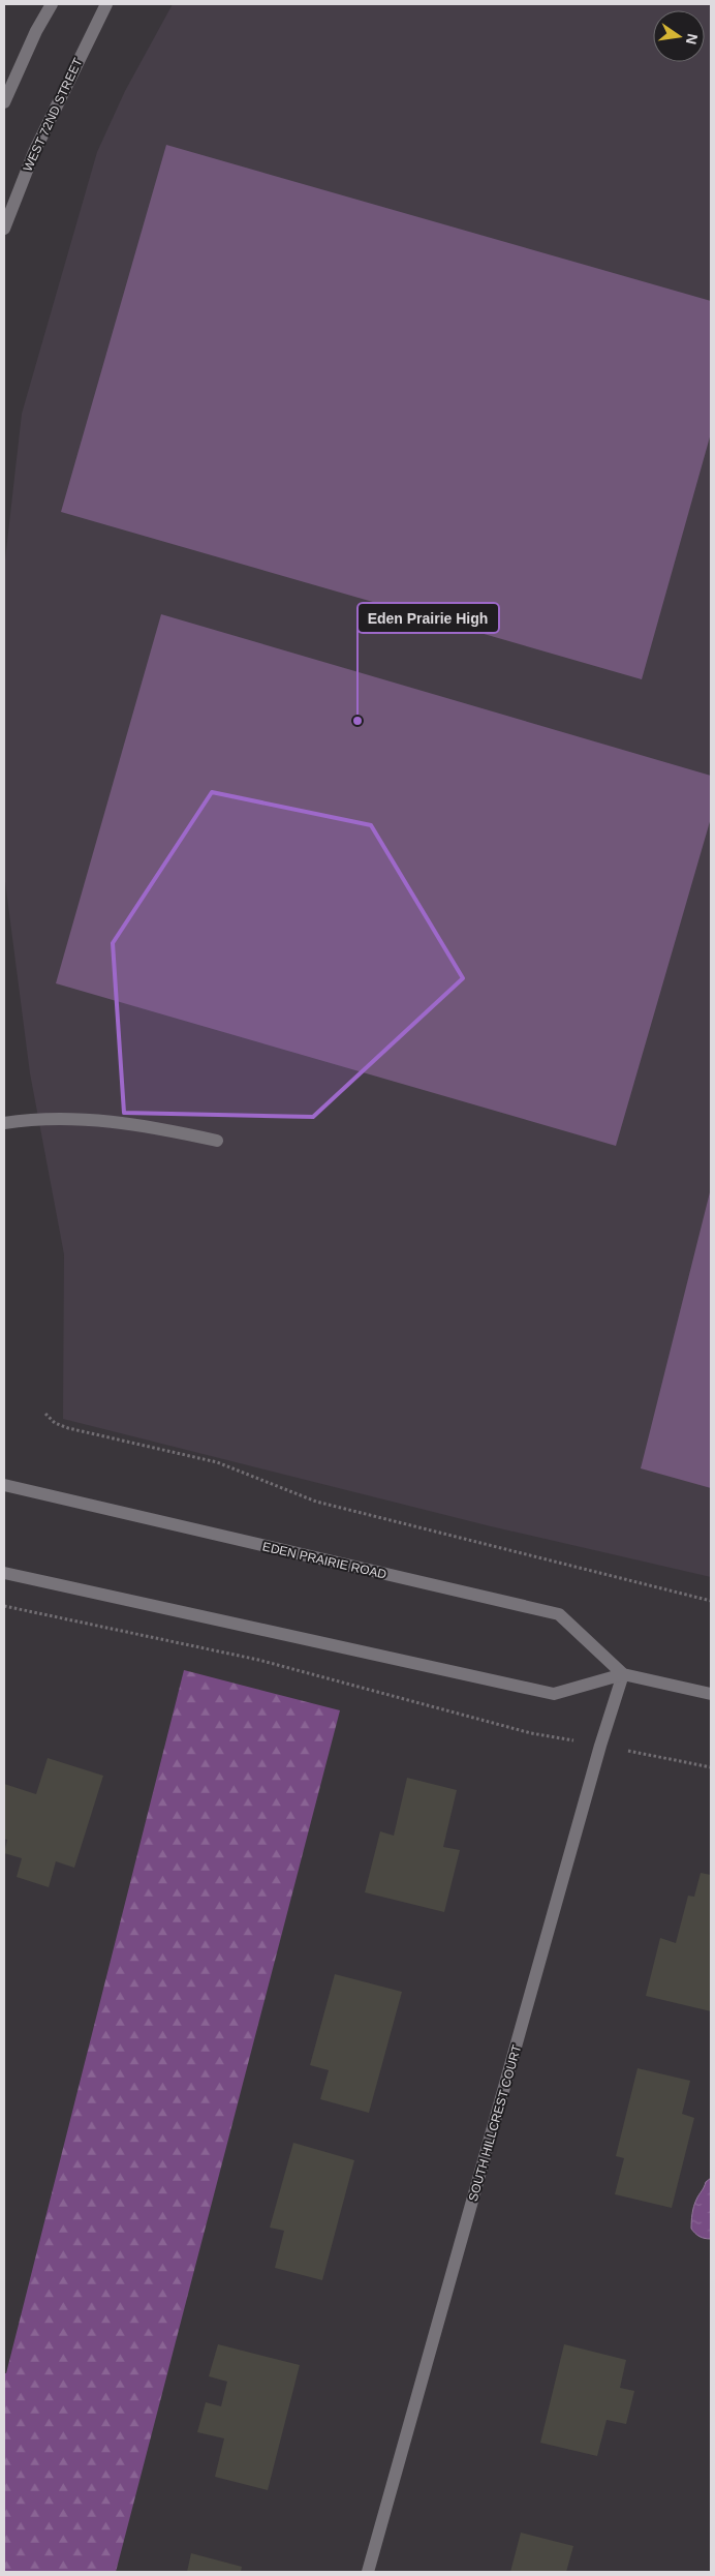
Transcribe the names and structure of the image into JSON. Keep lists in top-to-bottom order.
{
  "streets": {
    "main road": ["WEST 72ND STREET", "EDEN PRAIRIE ROAD", "SOUTH HILLCREST COURT"]
  },
  "crossings": [
    ["EDEN PRAIRIE ROAD", "SOUTH HILLCREST COURT"]
  ],
  "places": ["Eden Prairie High"],
  "north": "right"
}
